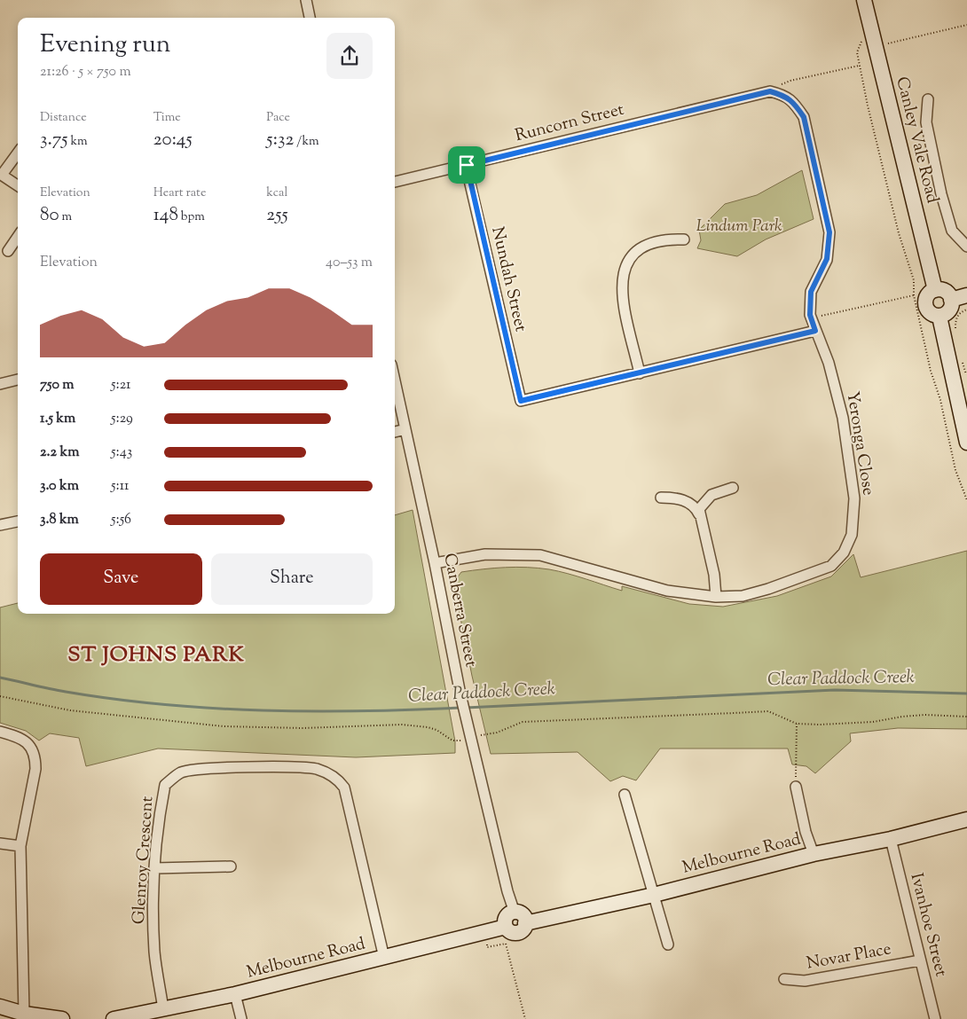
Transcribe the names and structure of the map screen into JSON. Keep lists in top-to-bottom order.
{
  "streets": {
    "street": [
      "Runcorn Street",
      "Canley Vale Road",
      "Nundah Street",
      "Yeronga Close",
      "Canberra Street",
      "Melbourne Road",
      "Glenroy Crescent",
      "Ivanhoe Street",
      "Novar Place"
    ]
  },
  "crossings": [
    ["Runcorn Street", "Nundah Street"],
    ["Runcorn Street", "Yeronga Close"],
    ["Yeronga Close", "Canberra Street"],
    ["Canberra Street", "Melbourne Road"],
    ["Melbourne Road", "Glenroy Crescent"],
    ["Melbourne Road", "Ivanhoe Street"],
    ["Ivanhoe Street", "Novar Place"]
  ],
  "districts": ["ST JOHNS PARK"],
  "water": ["Clear Paddock Creek"],
  "parks": ["Lindum Park"],
  "page": {
    "heading": ["Evening run", "21:26 · 5 × 750 m"],
    "stats": [
      ["Distance", "3.75 km"],
      ["Time", "20:45"],
      ["Pace", "5:32 /km"],
      ["Elevation", "80 m"],
      ["Heart rate", "148 bpm"],
      ["kcal", "255"]
    ],
    "chart": ["Elevation", "40–53 m"],
    "list": [
      {
        "name": "750 m",
        "note": "5:21"
      },
      {
        "name": "1.5 km",
        "note": "5:29"
      },
      {
        "name": "2.2 km",
        "note": "5:43"
      },
      {
        "name": "3.0 km",
        "note": "5:11"
      },
      {
        "name": "3.8 km",
        "note": "5:56"
      }
    ],
    "buttons": ["Save", "Share"]
  }
}
